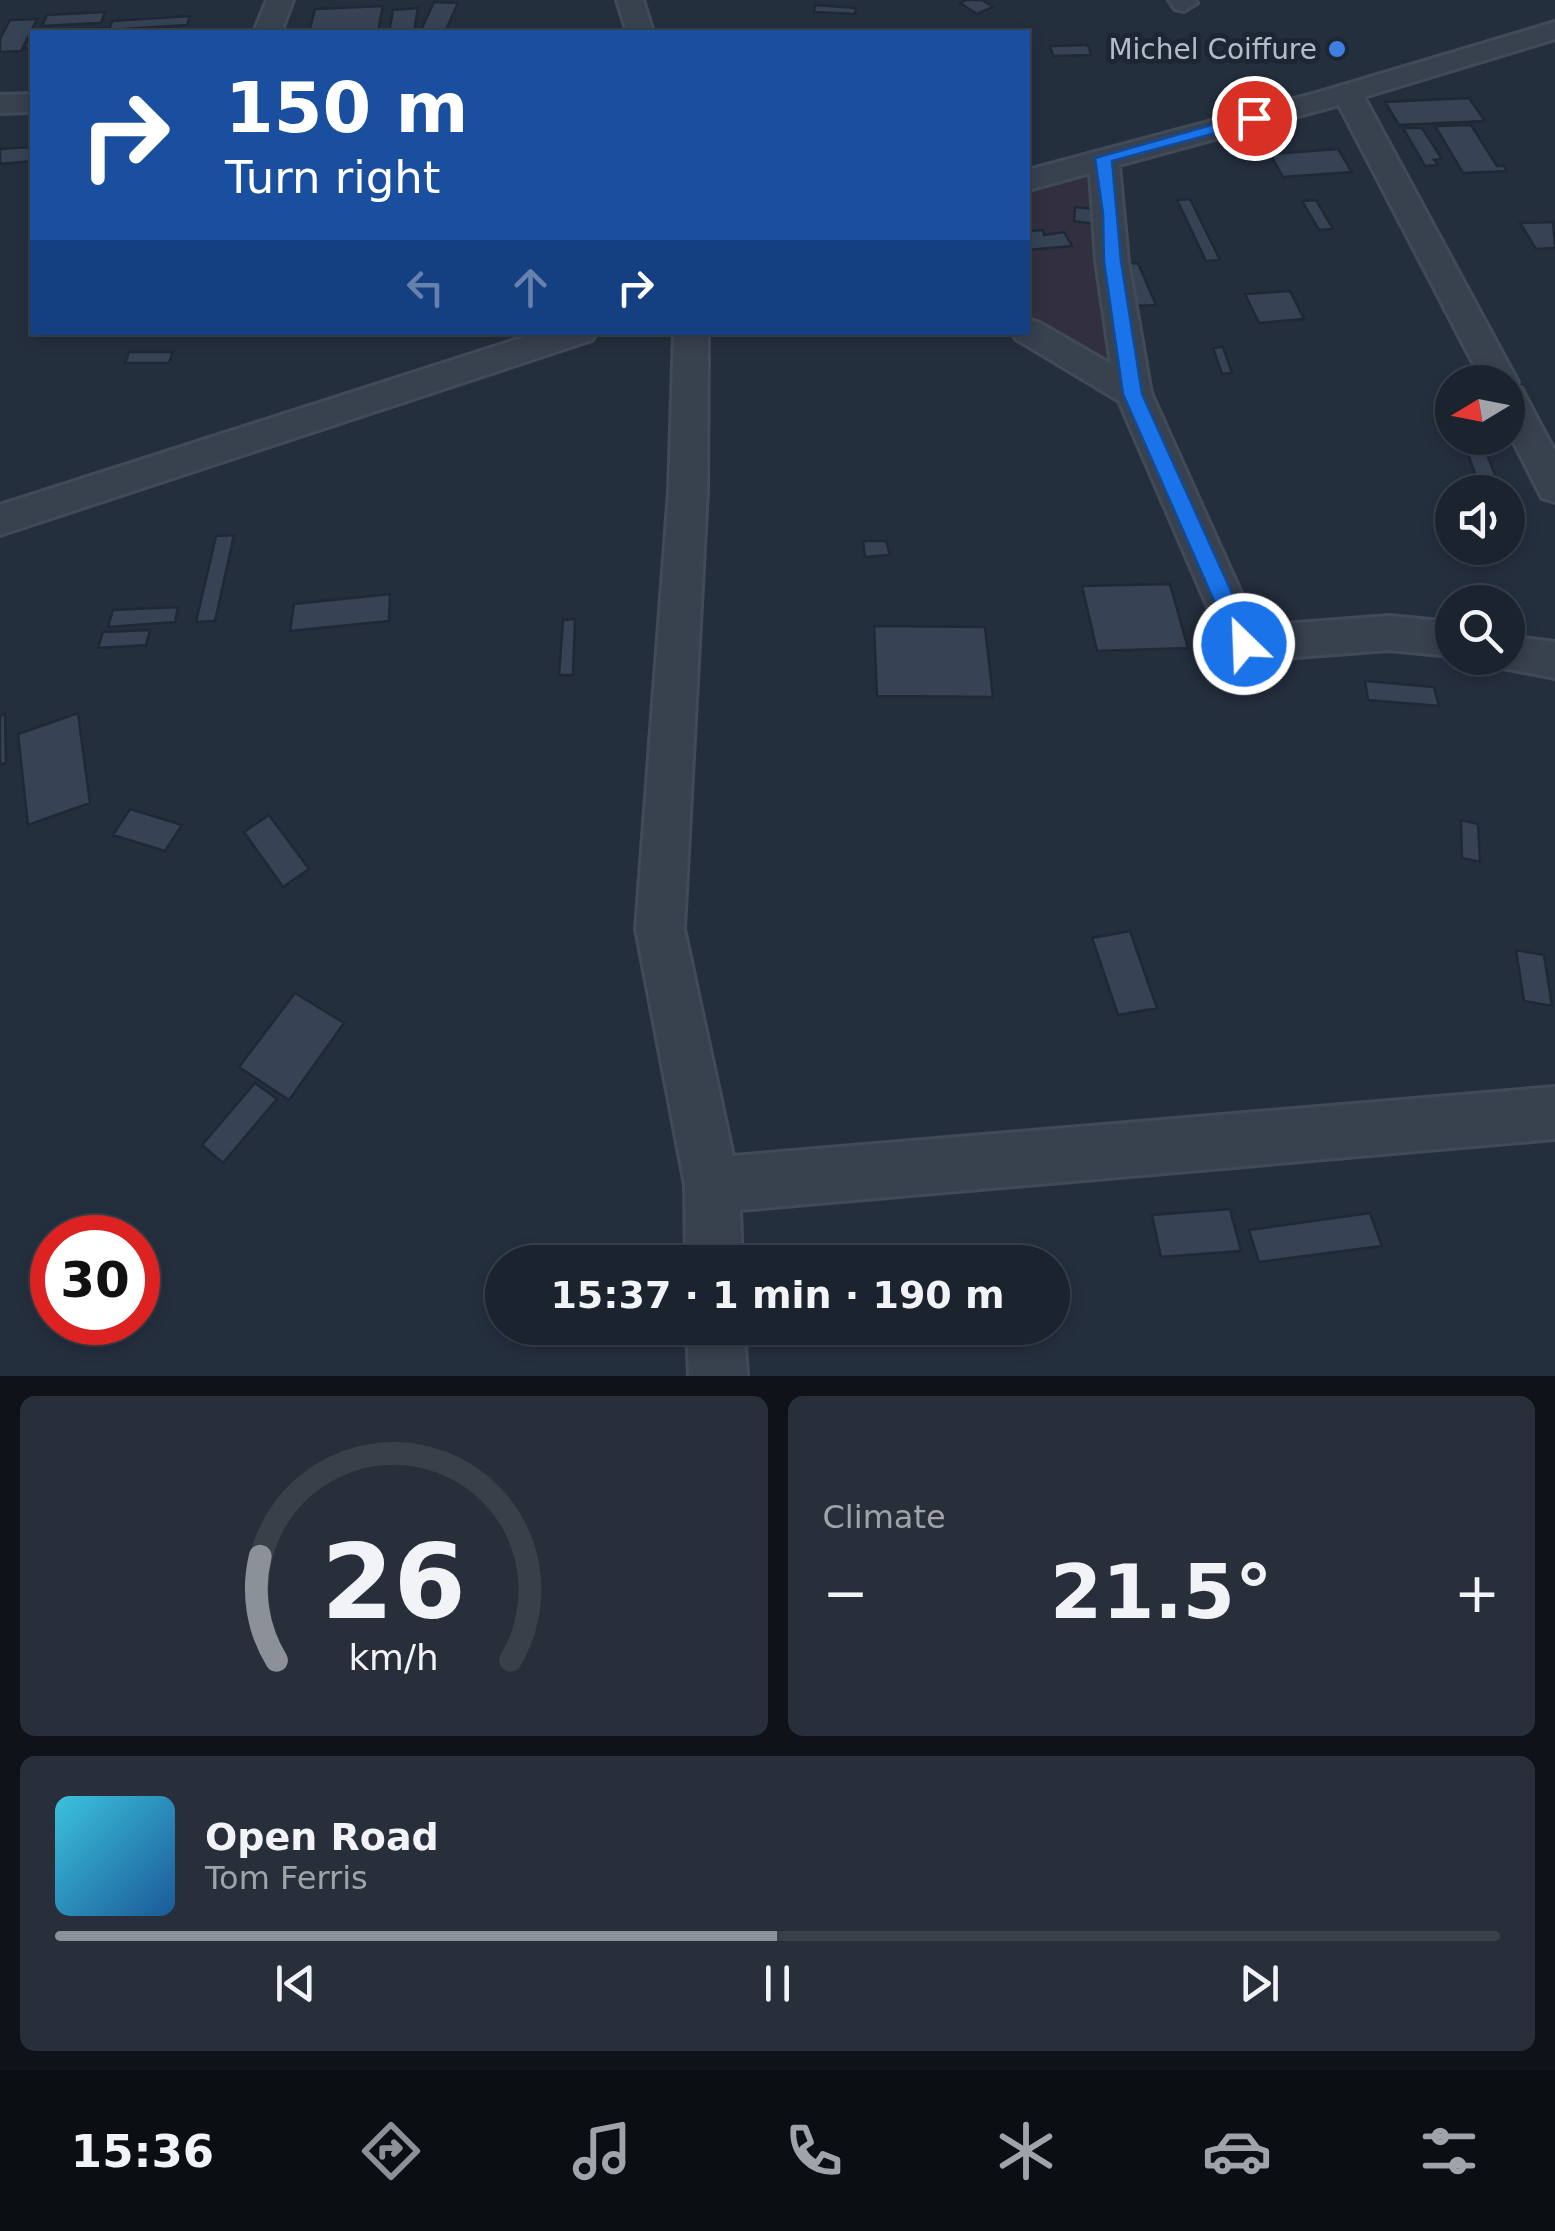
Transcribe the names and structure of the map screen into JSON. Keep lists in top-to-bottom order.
{
  "places": ["Michel Coiffure"],
  "north": "left",
  "page": {
    "turn": ["150 m", "Turn right"],
    "limit": "30",
    "trip": "15:37 · 1 min · 190 m",
    "tile": "Climate",
    "heat": ["−", "21.5°", "+"],
    "song": ["Open Road", "Tom Ferris"],
    "tabs": "15:36",
    "gauge": ["26", "km/h"]
  }
}
